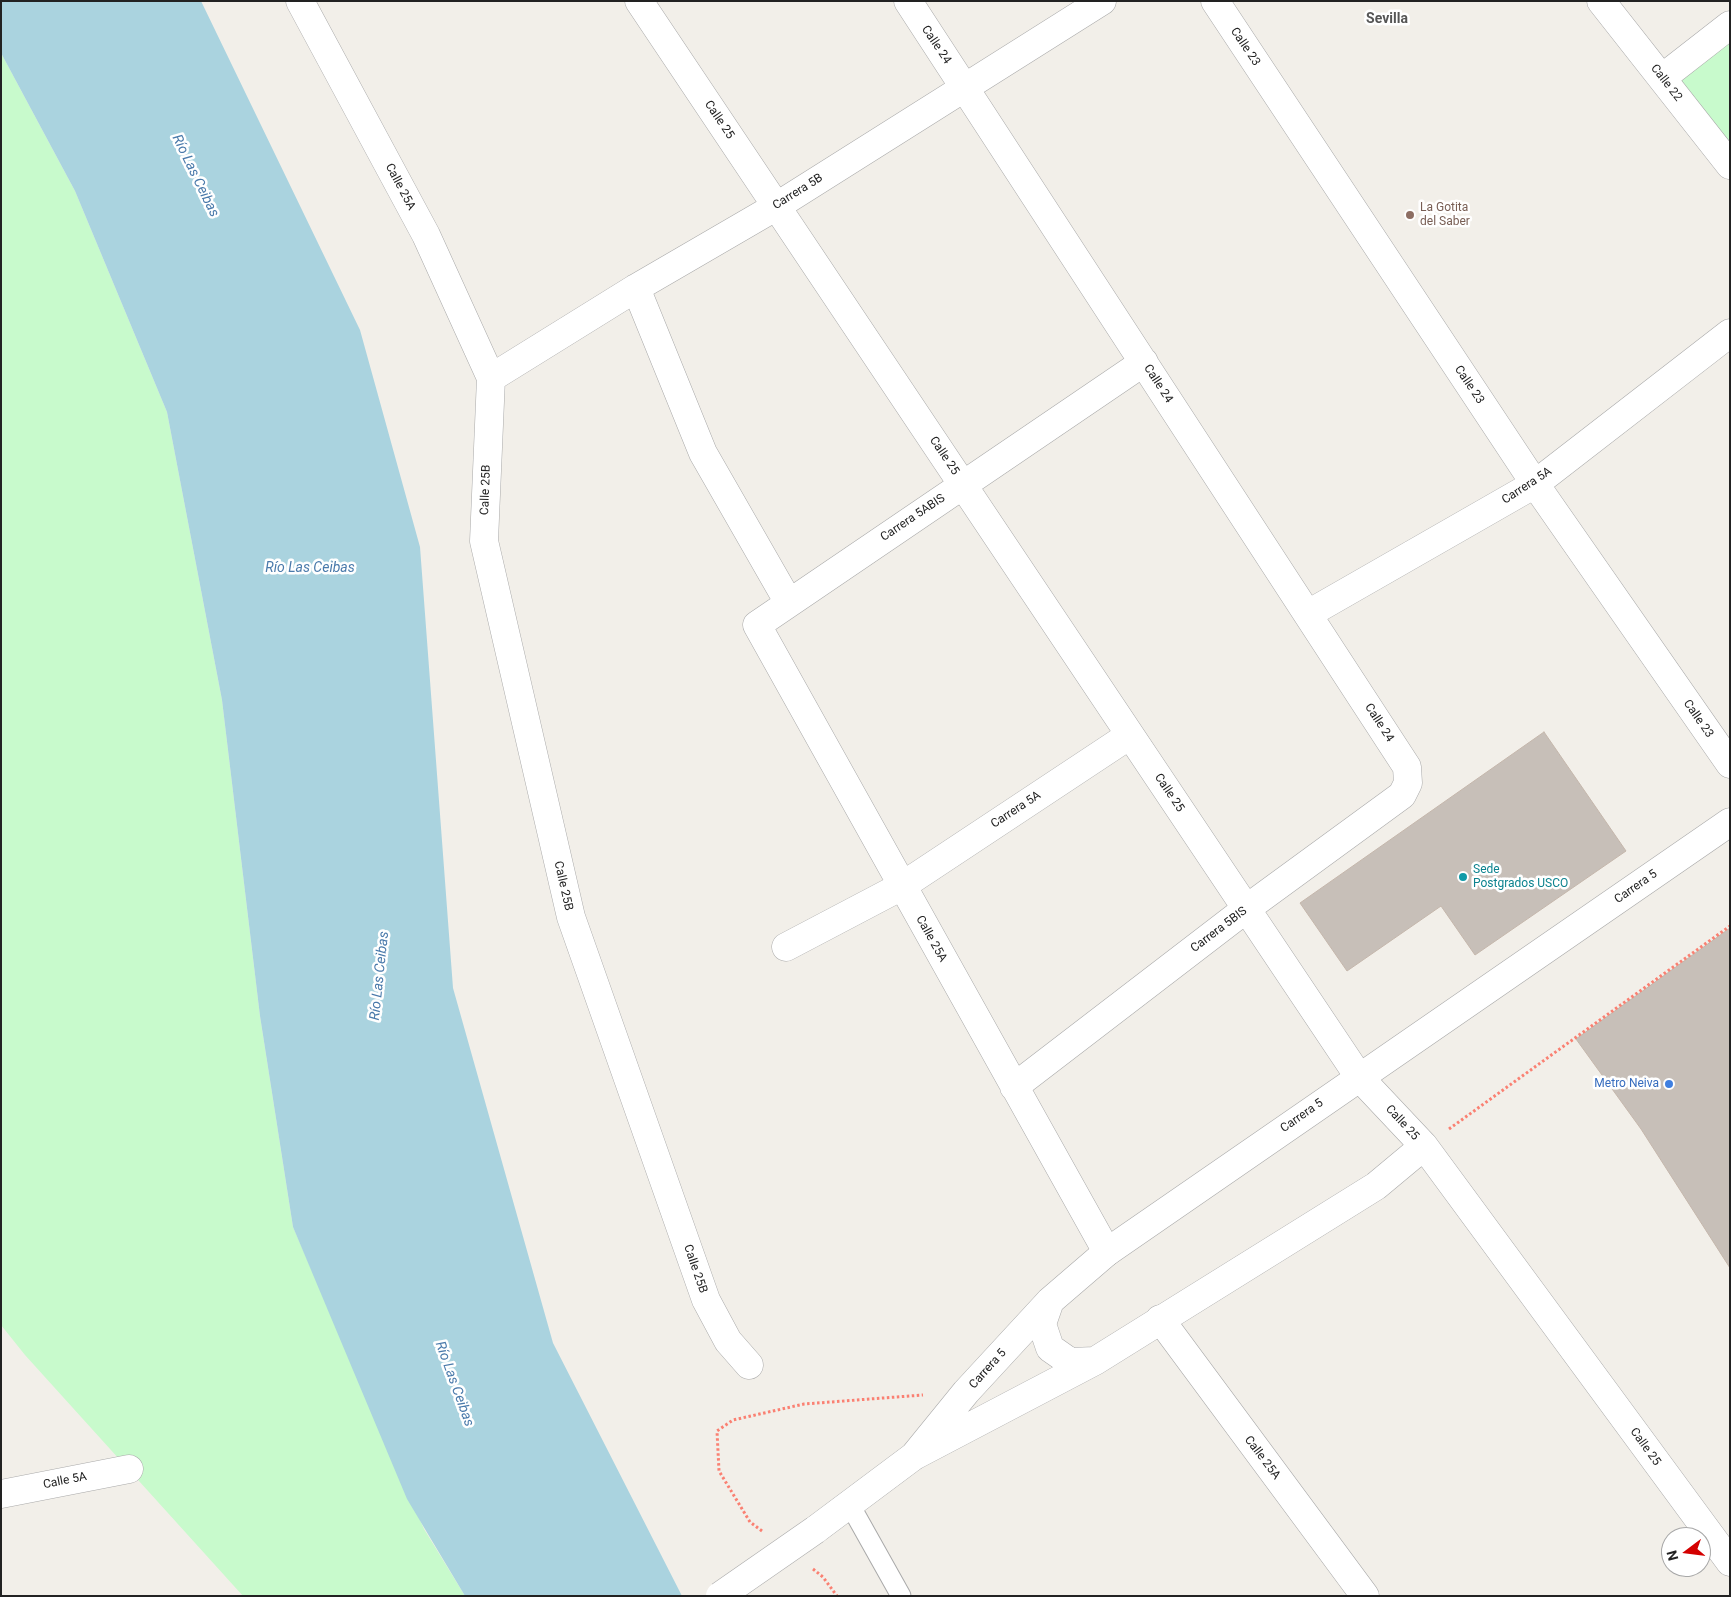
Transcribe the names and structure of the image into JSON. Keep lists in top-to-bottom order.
{
  "streets": {
    "street": [
      "Calle 24",
      "Calle 23",
      "Calle 22",
      "Calle 25",
      "Calle 25A",
      "Carrera 5B",
      "Carrera 5A",
      "Calle 25B",
      "Carrera 5ABIS",
      "Carrera 5",
      "Carrera 5BIS",
      "Calle 5A"
    ]
  },
  "crossings": [
    ["Calle 24", "Carrera 5B"],
    ["Calle 24", "Carrera 5A"],
    ["Calle 24", "Carrera 5ABIS"],
    ["Calle 24", "Carrera 5BIS"],
    ["Calle 23", "Carrera 5A"],
    ["Calle 25", "Carrera 5B"],
    ["Calle 25", "Carrera 5A"],
    ["Calle 25", "Carrera 5ABIS"],
    ["Calle 25", "Carrera 5"],
    ["Calle 25", "Carrera 5BIS"],
    ["Calle 25A", "Carrera 5B"],
    ["Calle 25A", "Carrera 5A"],
    ["Calle 25A", "Calle 25B"],
    ["Calle 25A", "Carrera 5ABIS"],
    ["Calle 25A", "Carrera 5"],
    ["Calle 25A", "Carrera 5BIS"],
    ["Carrera 5B", "Calle 25B"]
  ],
  "districts": ["Sevilla"],
  "water": ["Río Las Ceibas"],
  "places": ["La Gotita del Saber", "Sede Postgrados USCO", "Metro Neiva"],
  "north": "left"
}
